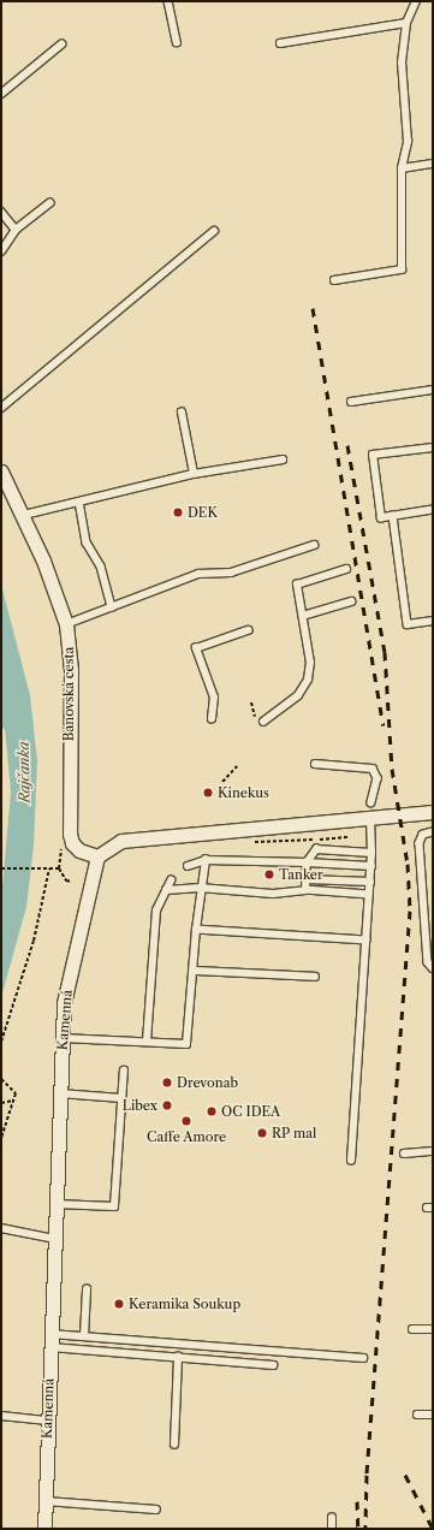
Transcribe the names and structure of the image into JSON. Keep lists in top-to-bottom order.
{
  "streets": {
    "street": ["Bánovská cesta", "Kamenná"]
  },
  "crossings": [
    ["Bánovská cesta", "Kamenná"]
  ],
  "water": ["Rajčanka"],
  "places": [
    "DEK",
    "Kinekus",
    "Tanker",
    "Drevonab",
    "Libex",
    "OC IDEA",
    "Caffe Amore",
    "RP mal",
    "Keramika Soukup"
  ]
}
